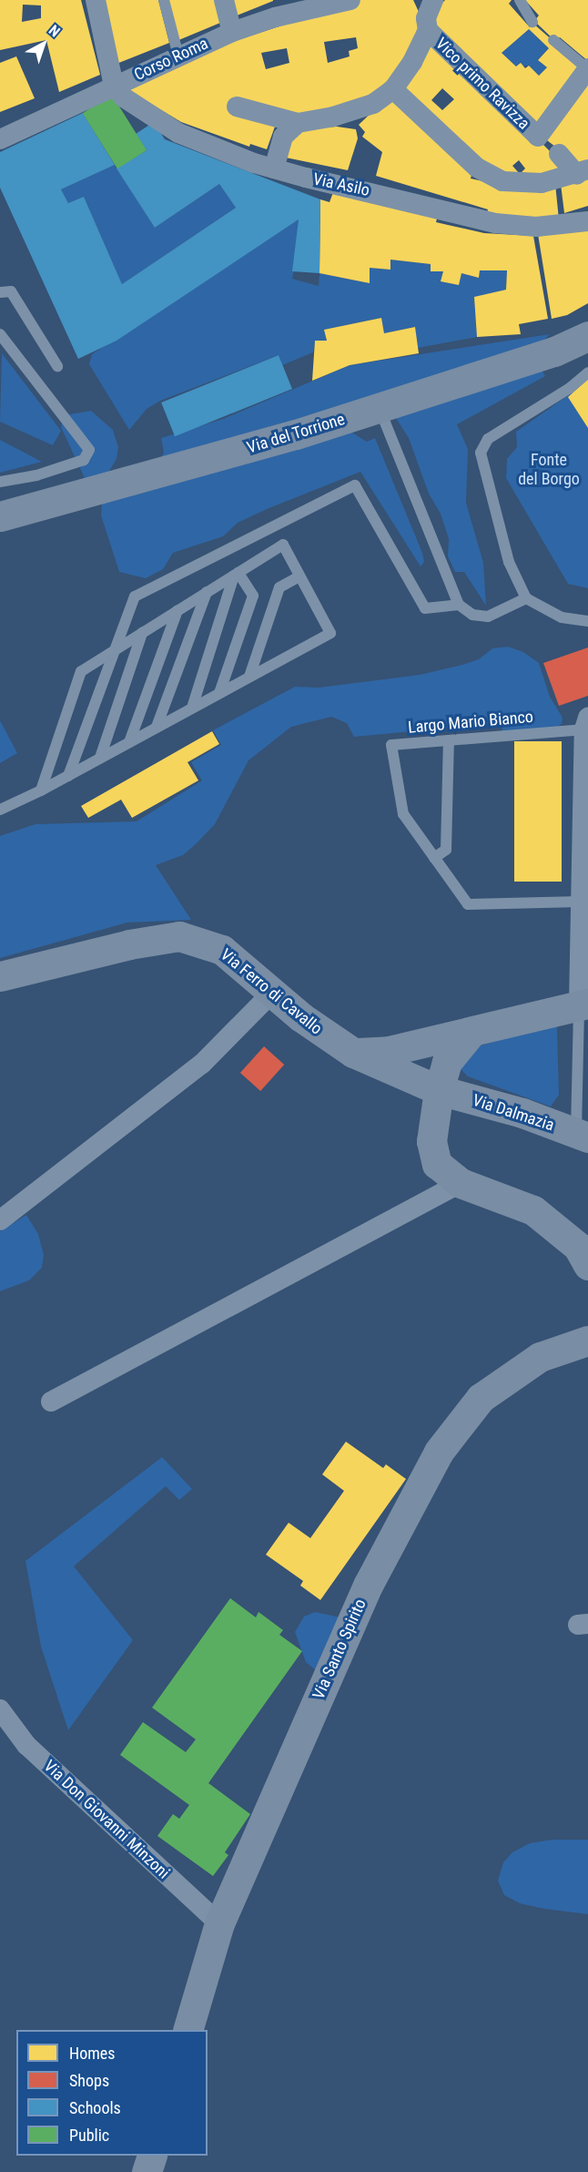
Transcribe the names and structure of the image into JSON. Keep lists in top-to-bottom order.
{
  "streets": {
    "street": [
      "Corso Roma",
      "Vico primo Ravizza",
      "Via Asilo",
      "Via del Torrione",
      "Via Ferro di Cavallo",
      "Via Dalmazia",
      "Via Santo Spirito",
      "Via Don Giovanni Minzoni"
    ],
    "lane": ["Largo Mario Bianco"]
  },
  "crossings": [
    ["Corso Roma", "Via Asilo"],
    ["Via Ferro di Cavallo", "Via Dalmazia"],
    ["Via Santo Spirito", "Via Don Giovanni Minzoni"]
  ],
  "parks": ["Fonte del Borgo"],
  "legend": [
    "Homes",
    "Shops",
    "Schools",
    "Public"
  ],
  "north": "top right"
}
